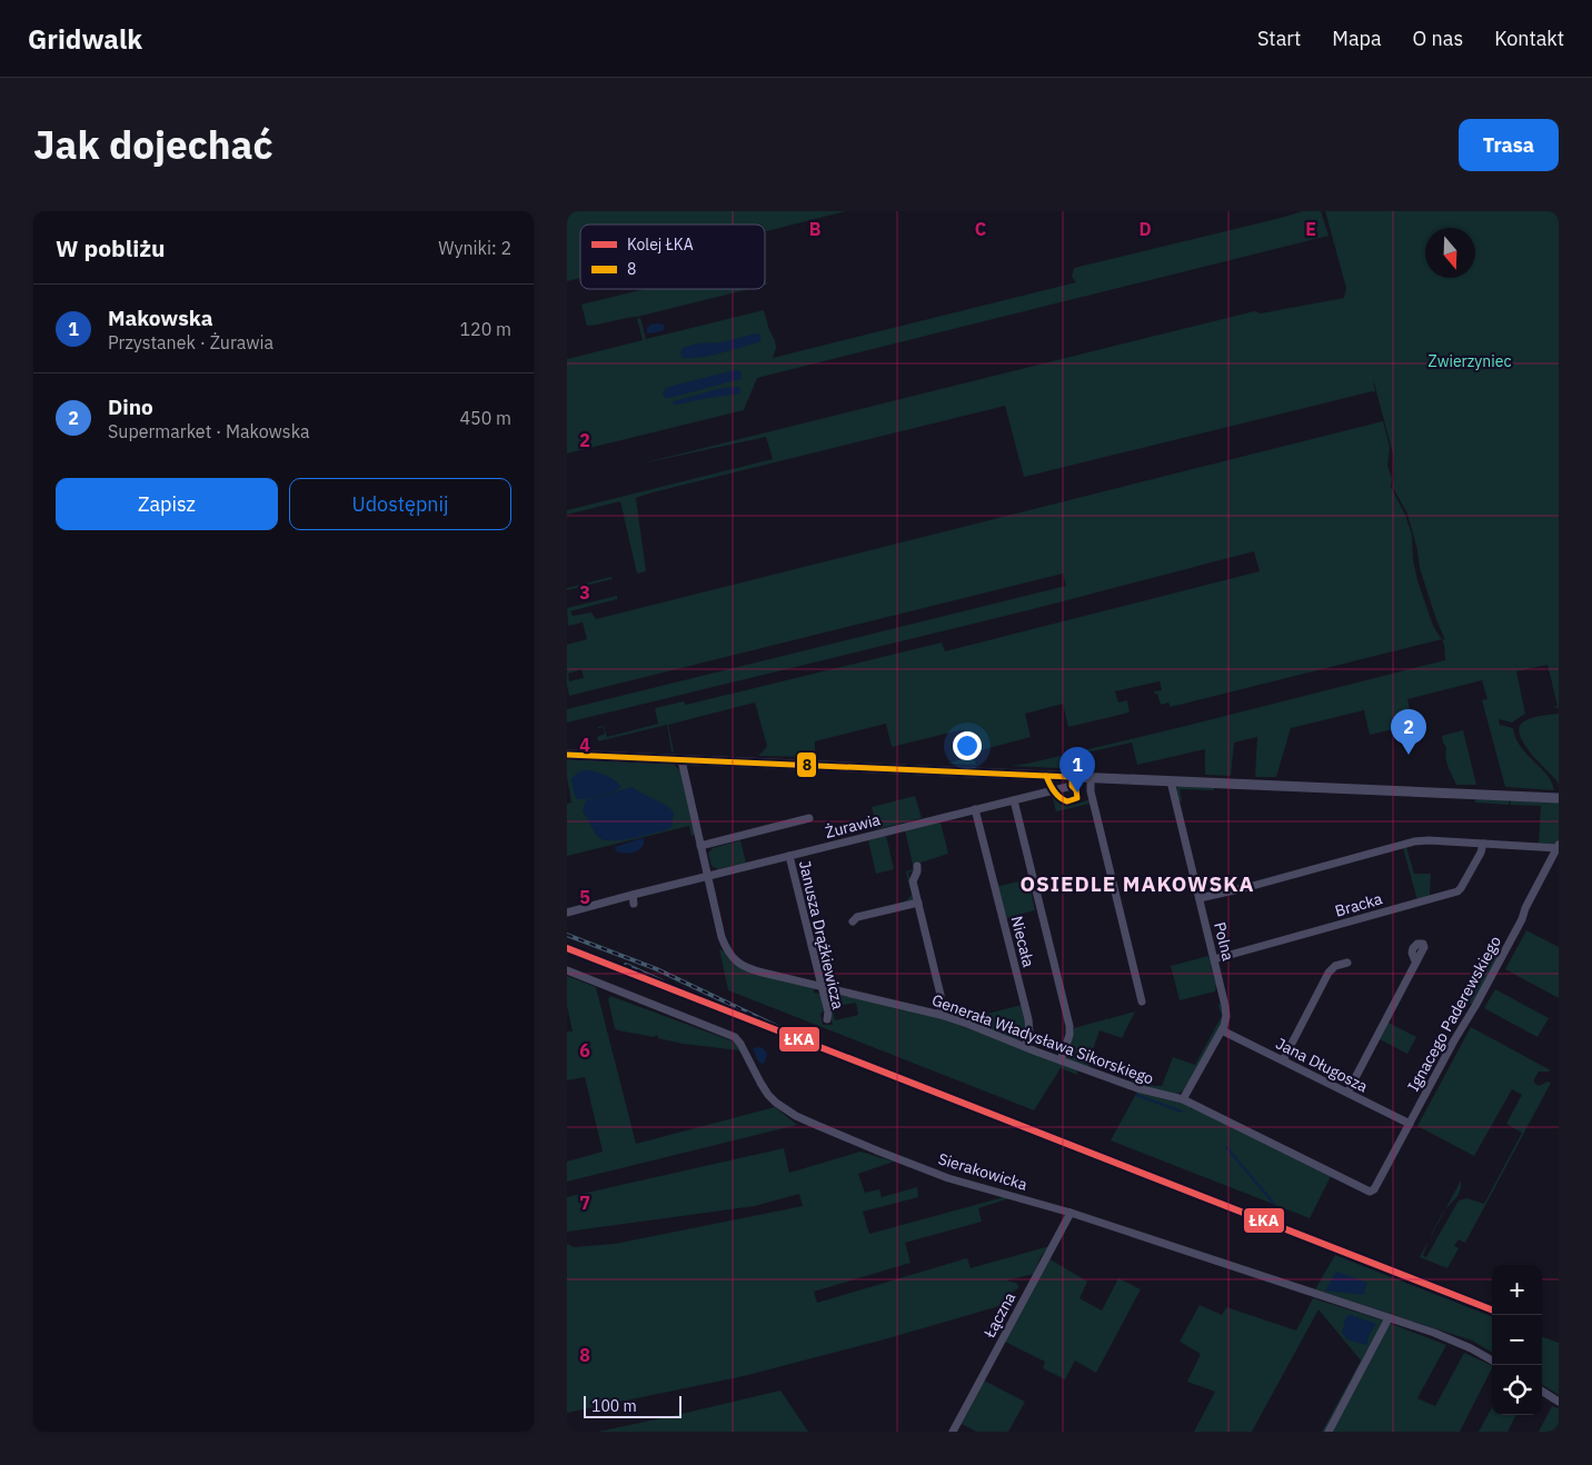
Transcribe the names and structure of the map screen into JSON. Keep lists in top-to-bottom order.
{
  "streets": {
    "street": [
      "Żurawia",
      "Bracka",
      "Janusza Drążkiewicza",
      "Niecała",
      "Polna",
      "Ignacego Paderewskiego",
      "Generała Władysława Sikorskiego",
      "Jana Długosza",
      "Sierakowicka",
      "Łączna"
    ]
  },
  "crossings": [
    ["Żurawia", "Janusza Drążkiewicza"],
    ["Żurawia", "Niecała"],
    ["Żurawia", "Generała Władysława Sikorskiego"],
    ["Bracka", "Polna"],
    ["Janusza Drążkiewicza", "Generała Władysława Sikorskiego"],
    ["Niecała", "Generała Władysława Sikorskiego"],
    ["Polna", "Generała Władysława Sikorskiego"],
    ["Polna", "Jana Długosza"],
    ["Ignacego Paderewskiego", "Generała Władysława Sikorskiego"],
    ["Ignacego Paderewskiego", "Jana Długosza"],
    ["Sierakowicka", "Łączna"]
  ],
  "districts": ["OSIEDLE MAKOWSKA"],
  "parks": ["Zwierzyniec"],
  "lines": ["transit line 8", "rail line ŁKA"],
  "legend": ["Kolej ŁKA", "8"],
  "scale_bar": "100 m",
  "north": "bottom",
  "page": {
    "header": "Gridwalk",
    "nav": [
      "Start",
      "Mapa",
      "O nas",
      "Kontakt"
    ],
    "title": "Jak dojechać",
    "buttons": [
      "Trasa",
      ["Zapisz", "Udostępnij"]
    ],
    "heading": ["W pobliżu", "Wyniki: 2"],
    "list": [
      {
        "mark": "1",
        "name": "Makowska",
        "note": "Przystanek · Żurawia",
        "value": "120 m"
      },
      {
        "mark": "2",
        "name": "Dino",
        "note": "Supermarket · Makowska",
        "value": "450 m"
      }
    ],
    "pins": ["2", "1"],
    "map_buttons": ["+", "−"],
    "scale": "100 m"
  },
  "grid": {
    "columns": [
      "B",
      "C",
      "D",
      "E"
    ],
    "rows": [
      "2",
      "3",
      "4",
      "5",
      "6",
      "7",
      "8"
    ]
  }
}
